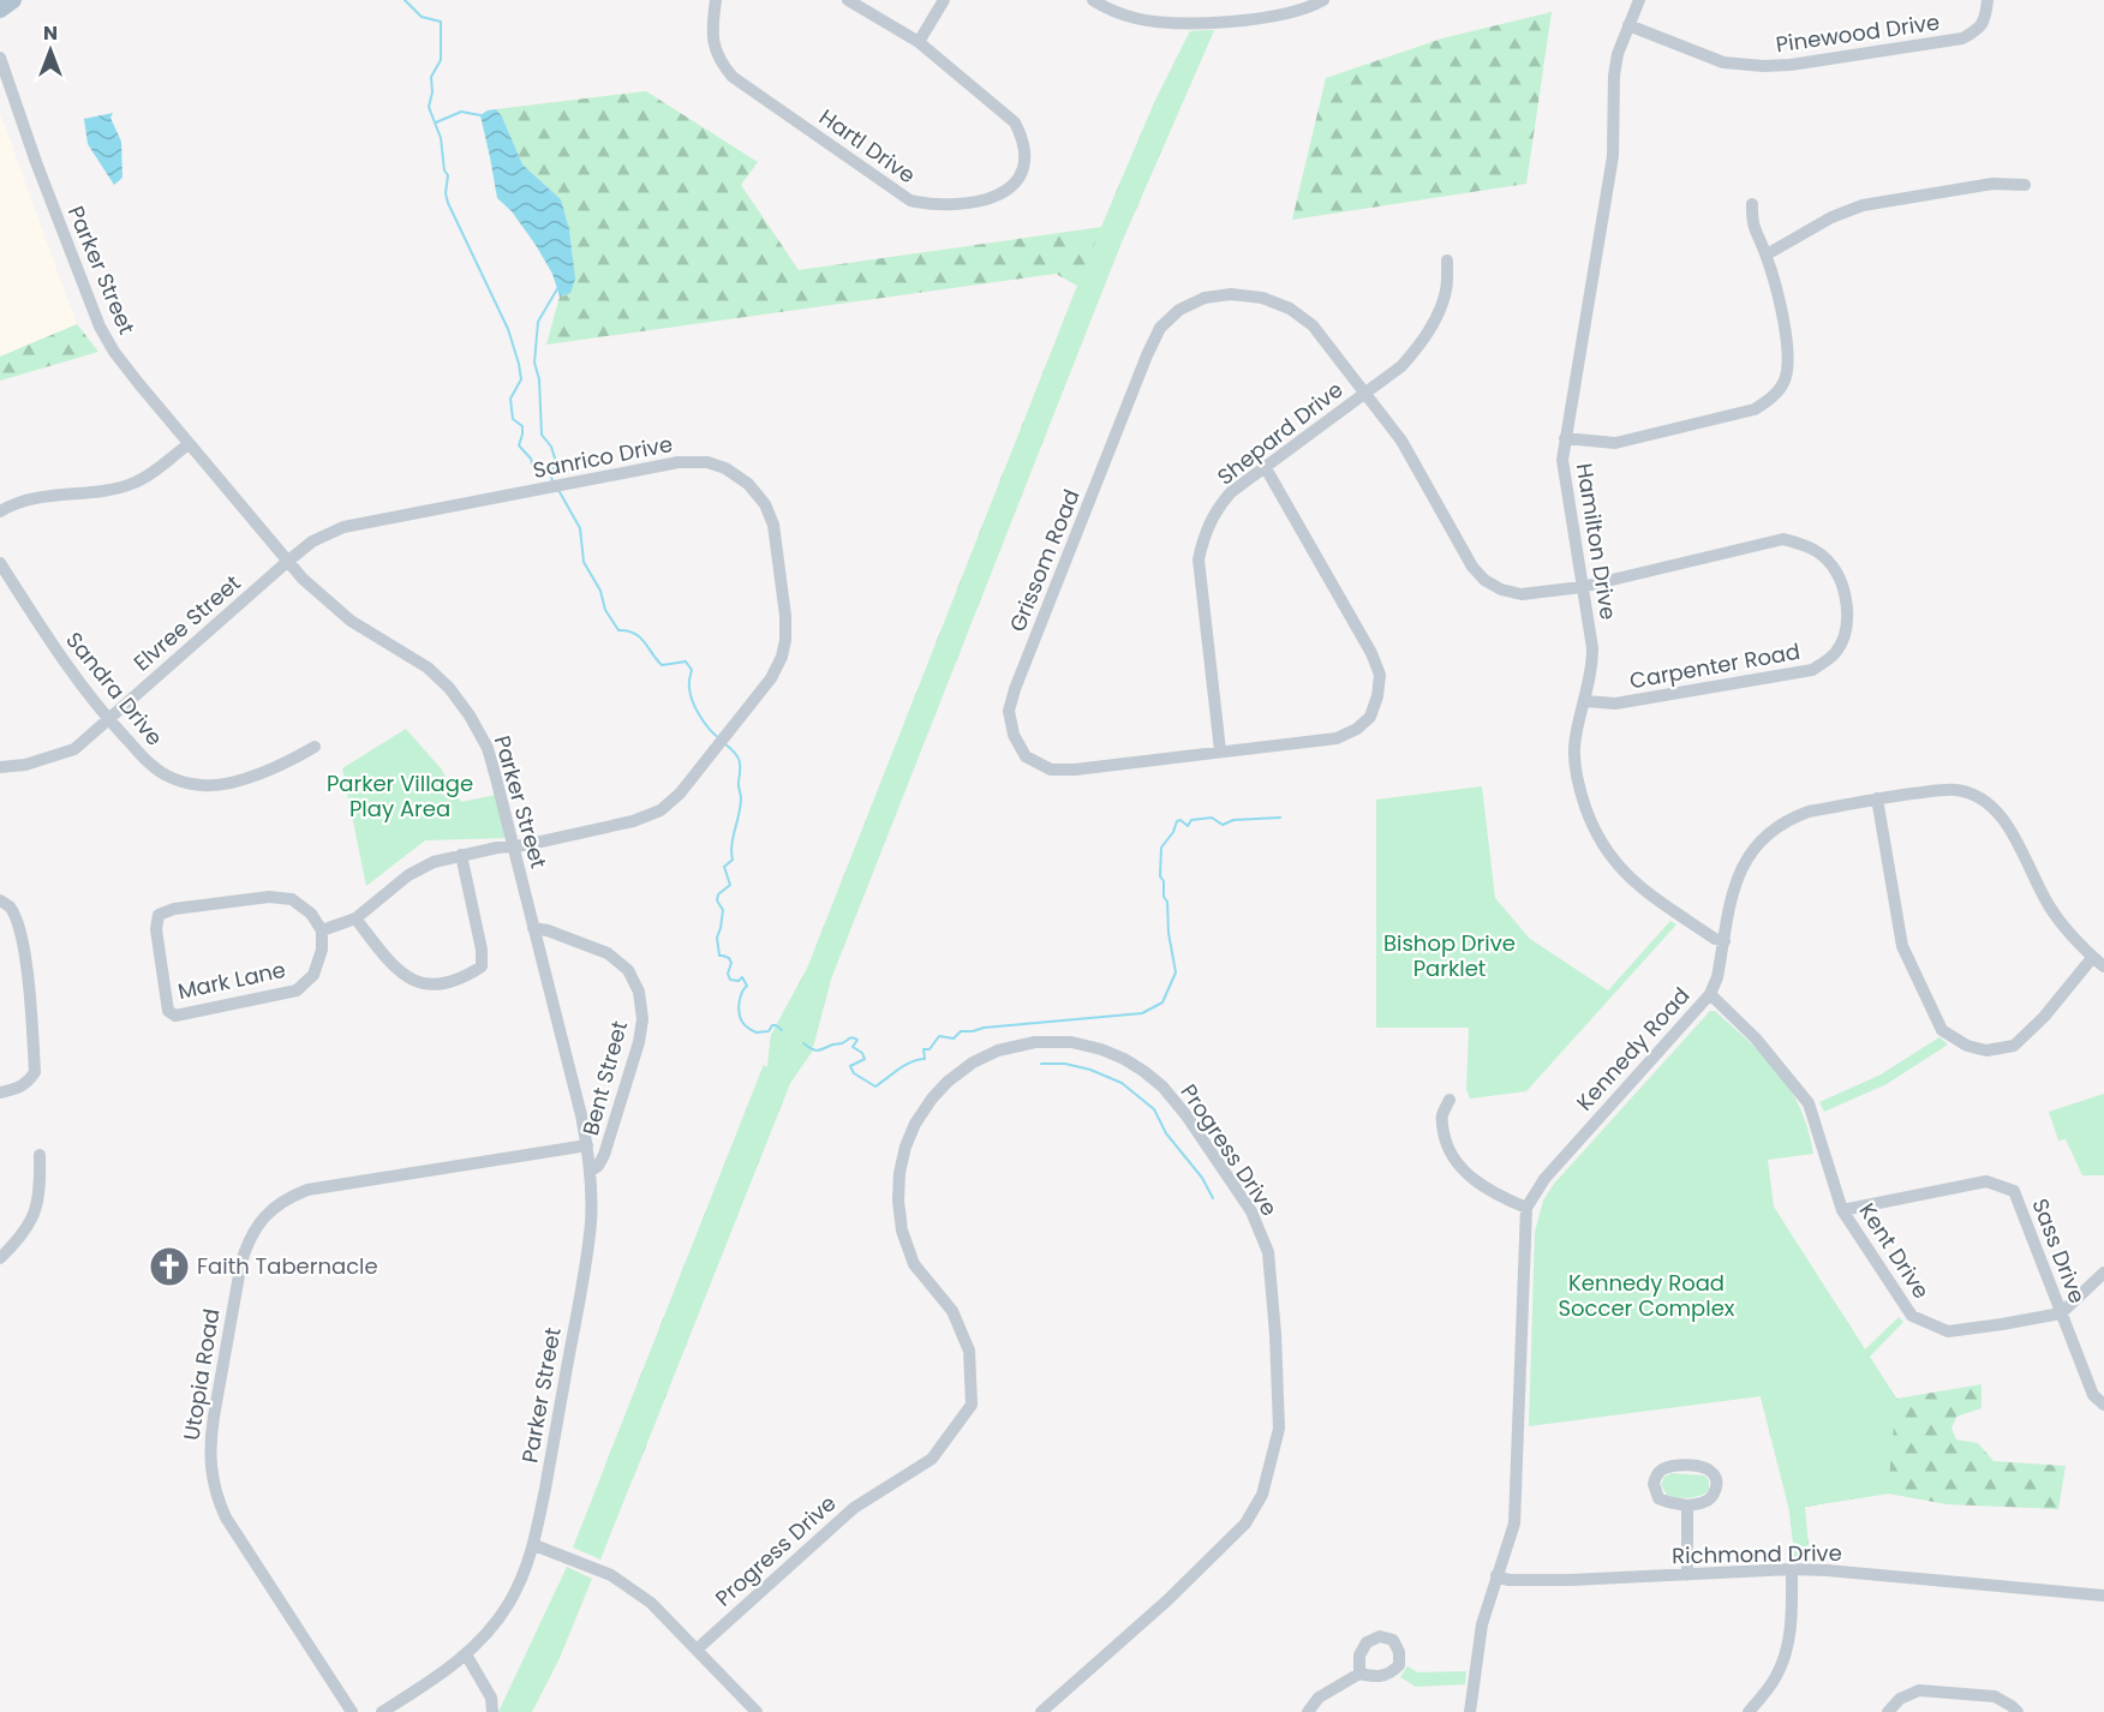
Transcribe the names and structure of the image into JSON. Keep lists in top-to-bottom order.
{
  "streets": {
    "street": [
      "Pinewood Drive",
      "Hartl Drive",
      "Parker Street",
      "Shepard Drive",
      "Sanrico Drive",
      "Hamilton Drive",
      "Grissom Road",
      "Elvree Street",
      "Carpenter Road",
      "Sandra Drive",
      "Mark Lane",
      "Kennedy Road",
      "Bent Street",
      "Progress Drive",
      "Kent Drive",
      "Sass Drive",
      "Utopia Road",
      "Richmond Drive"
    ]
  },
  "crossings": [
    ["Pinewood Drive", "Hamilton Drive"],
    ["Parker Street", "Sanrico Drive"],
    ["Parker Street", "Elvree Street"],
    ["Parker Street", "Bent Street"],
    ["Parker Street", "Utopia Road"],
    ["Shepard Drive", "Grissom Road"],
    ["Sanrico Drive", "Elvree Street"],
    ["Hamilton Drive", "Grissom Road"],
    ["Hamilton Drive", "Carpenter Road"],
    ["Hamilton Drive", "Kennedy Road"],
    ["Grissom Road", "Carpenter Road"],
    ["Elvree Street", "Sandra Drive"],
    ["Kennedy Road", "Kent Drive"],
    ["Kennedy Road", "Richmond Drive"],
    ["Kent Drive", "Sass Drive"]
  ],
  "parks": ["Parker Village Play Area", "Bishop Drive Parklet", "Kennedy Road Soccer Complex"],
  "places": {
    "church": ["Faith Tabernacle"]
  },
  "north": "top"
}
